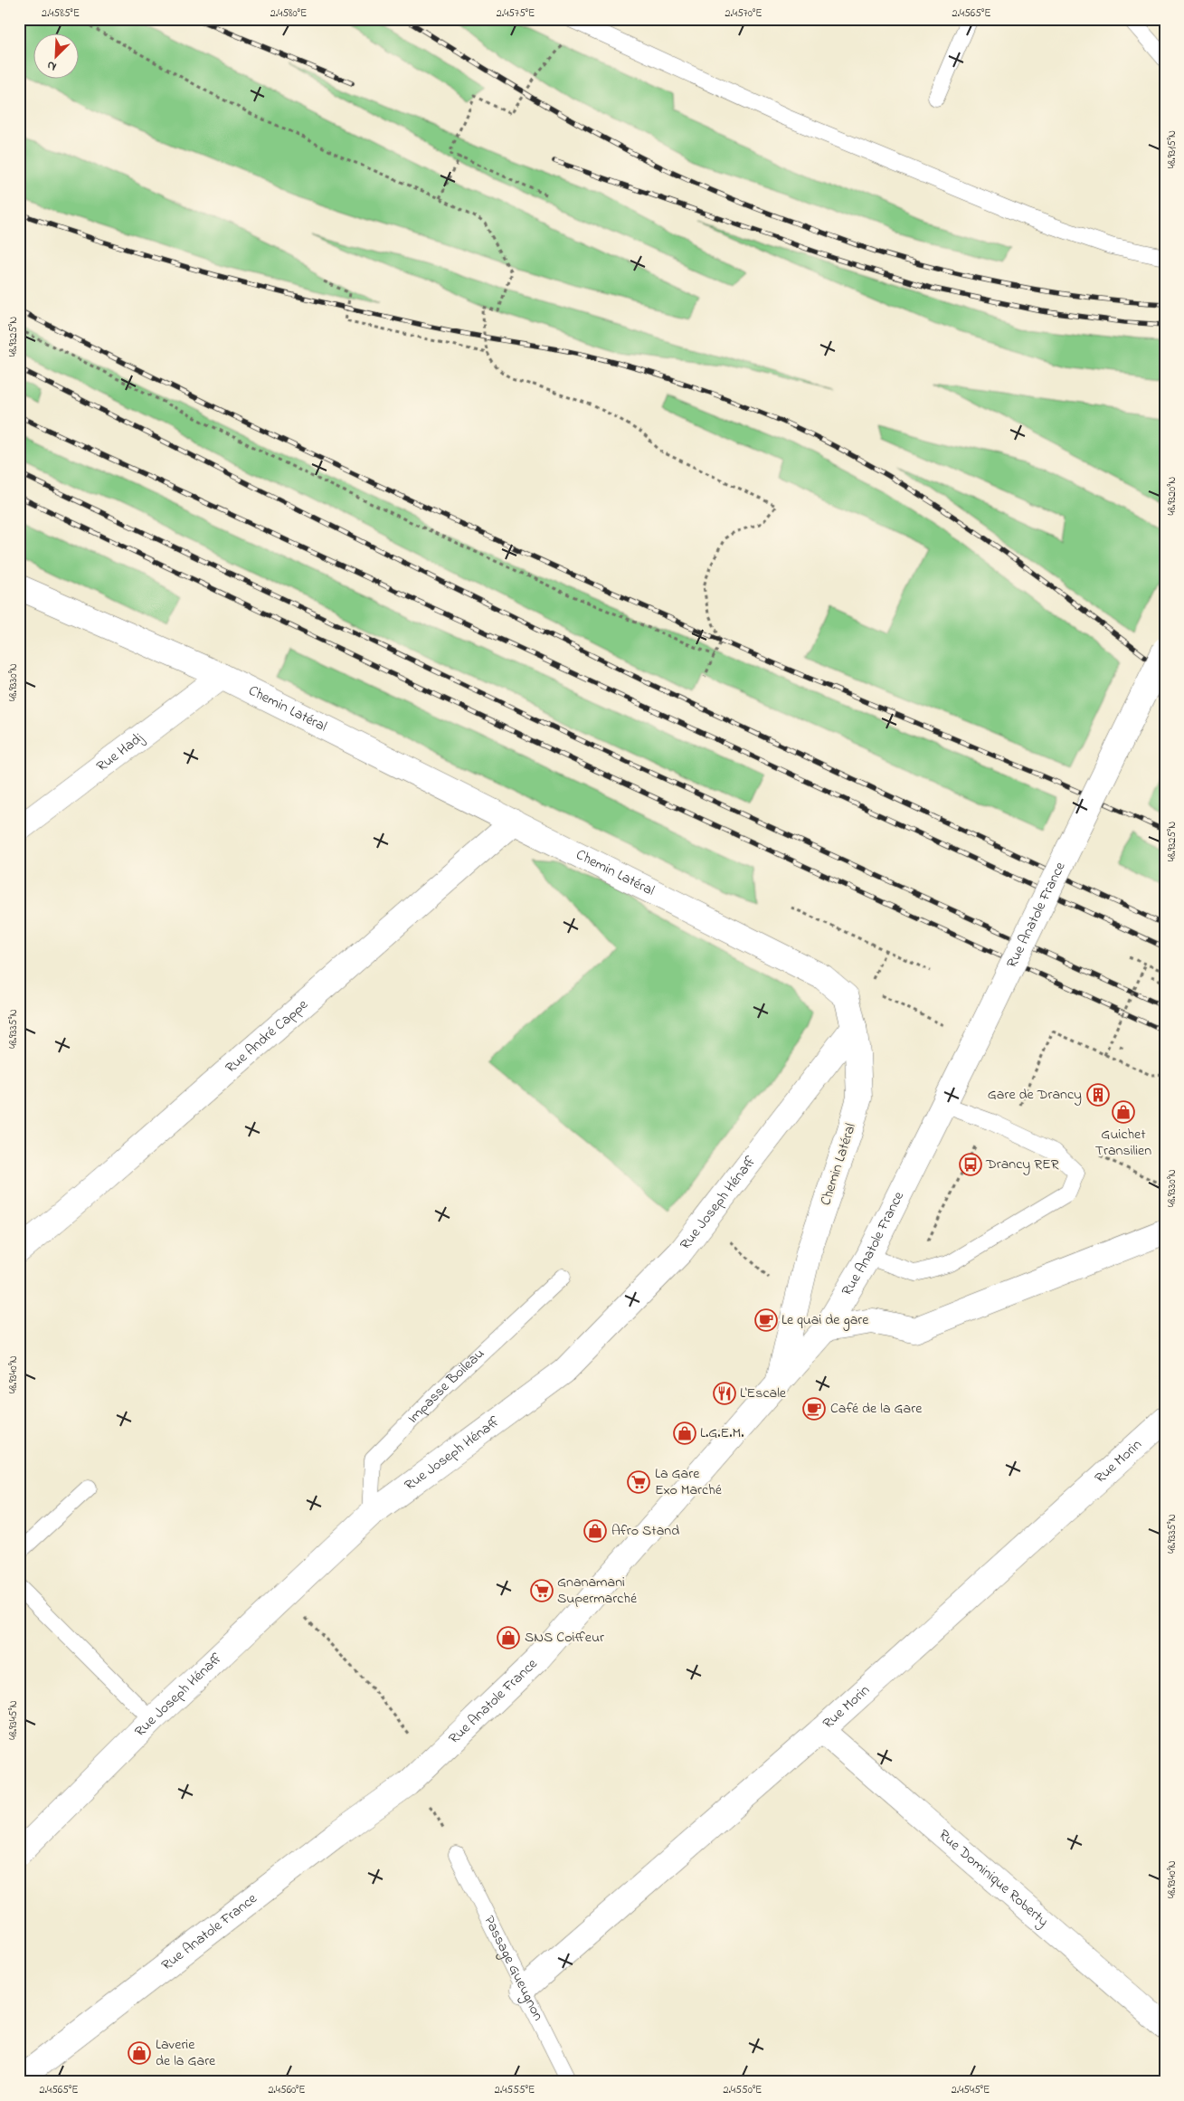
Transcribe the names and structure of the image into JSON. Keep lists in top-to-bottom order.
{
  "streets": {
    "street": [
      "Chemin Latéral",
      "Rue Hadj",
      "Rue Anatole France",
      "Rue André Cappe",
      "Rue Joseph Hénaff",
      "Rue Morin",
      "Rue Dominique Roberty"
    ],
    "lane": ["Impasse Boileau", "Passage Gueugnon"]
  },
  "crossings": [
    ["Chemin Latéral", "Rue Hadj"],
    ["Chemin Latéral", "Rue Anatole France"],
    ["Chemin Latéral", "Rue André Cappe"],
    ["Chemin Latéral", "Rue Joseph Hénaff"],
    ["Rue Joseph Hénaff", "Impasse Boileau"],
    ["Rue Morin", "Rue Dominique Roberty"],
    ["Rue Morin", "Passage Gueugnon"]
  ],
  "places": {
    "building": ["Gare de Drancy"],
    "shop": [
      "Guichet Transilien",
      "L.G.E.M.",
      "Afro Stand",
      "SNS Coiffeur",
      "Laverie de la Gare"
    ],
    "bus stop": ["Drancy RER"],
    "cafe": ["Le quai de gare", "Café de la Gare"],
    "restaurant": ["L'Escale"],
    "supermarket": ["La Gare Exo Marché", "Gnanamani Supermarché"]
  },
  "north": "bottom left",
  "coordinates": [
    "2.4585°E",
    "2.4580°E",
    "2.4575°E",
    "2.4570°E",
    "2.4565°E",
    "48.9315°N",
    "48.9325°N",
    "48.9320°N",
    "48.9330°N",
    "48.9335°N",
    "48.9340°N",
    "48.9345°N",
    "2.4560°E",
    "2.4555°E",
    "2.4550°E",
    "2.4545°E"
  ]
}
